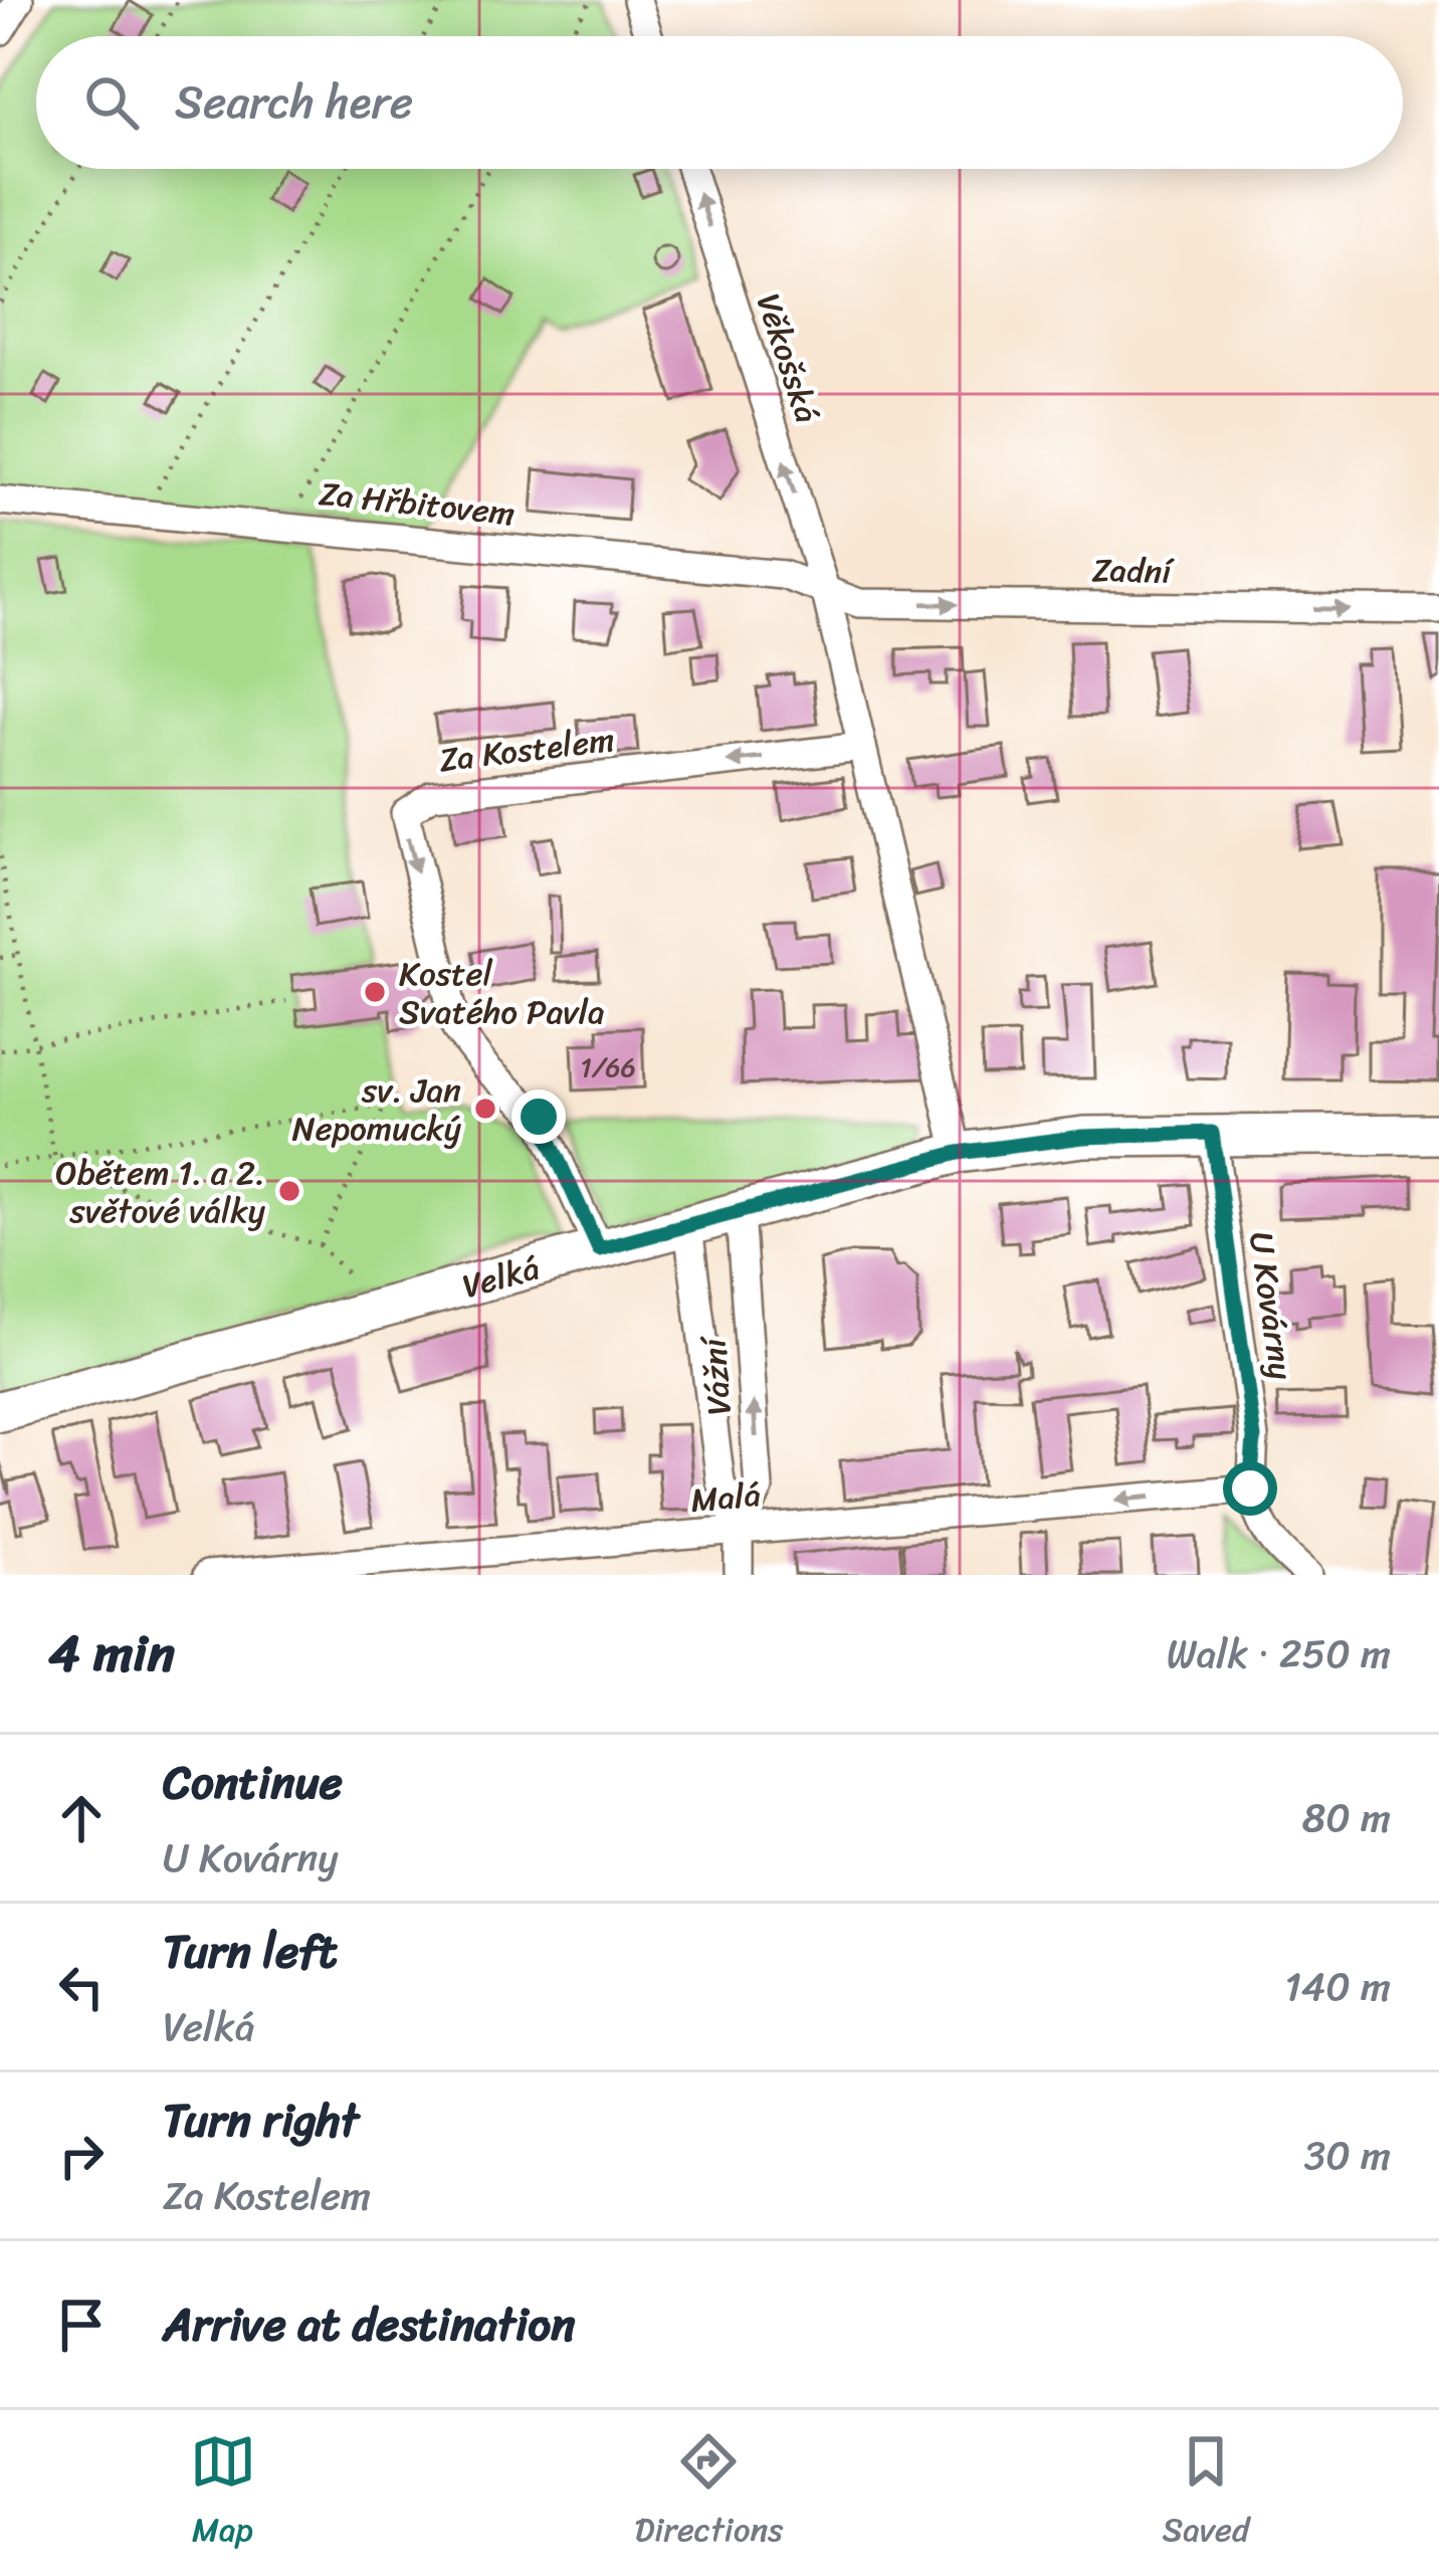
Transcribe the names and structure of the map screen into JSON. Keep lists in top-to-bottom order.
{
  "streets": {
    "street": [
      "Věkošská",
      "Za Hřbitovem",
      "Zadní",
      "Za Kostelem",
      "Velká",
      "U Kovárny",
      "Vážní",
      "Malá"
    ]
  },
  "crossings": [
    ["Věkošská", "Za Hřbitovem"],
    ["Věkošská", "Zadní"],
    ["Za Hřbitovem", "Zadní"],
    ["Za Kostelem", "Velká"],
    ["Velká", "U Kovárny"],
    ["Velká", "Vážní"],
    ["U Kovárny", "Malá"],
    ["Vážní", "Malá"]
  ],
  "one_way": ["Věkošská", "Zadní", "Malá"],
  "places": ["Kostel Svatého Pavla", "sv. Jan Nepomucký", "Obětem 1. a 2. světové války"],
  "house_numbers": ["1/66"],
  "page": {
    "search": "Search here",
    "heading": ["4 min", "Walk · 250 m"],
    "list": [
      ["Continue", "U Kovárny", "80 m"],
      ["Turn left", "Velká", "140 m"],
      ["Turn right", "Za Kostelem", "30 m"],
      "Arrive at destination"
    ],
    "nav": ["Map", "Directions", "Saved"]
  }
}
